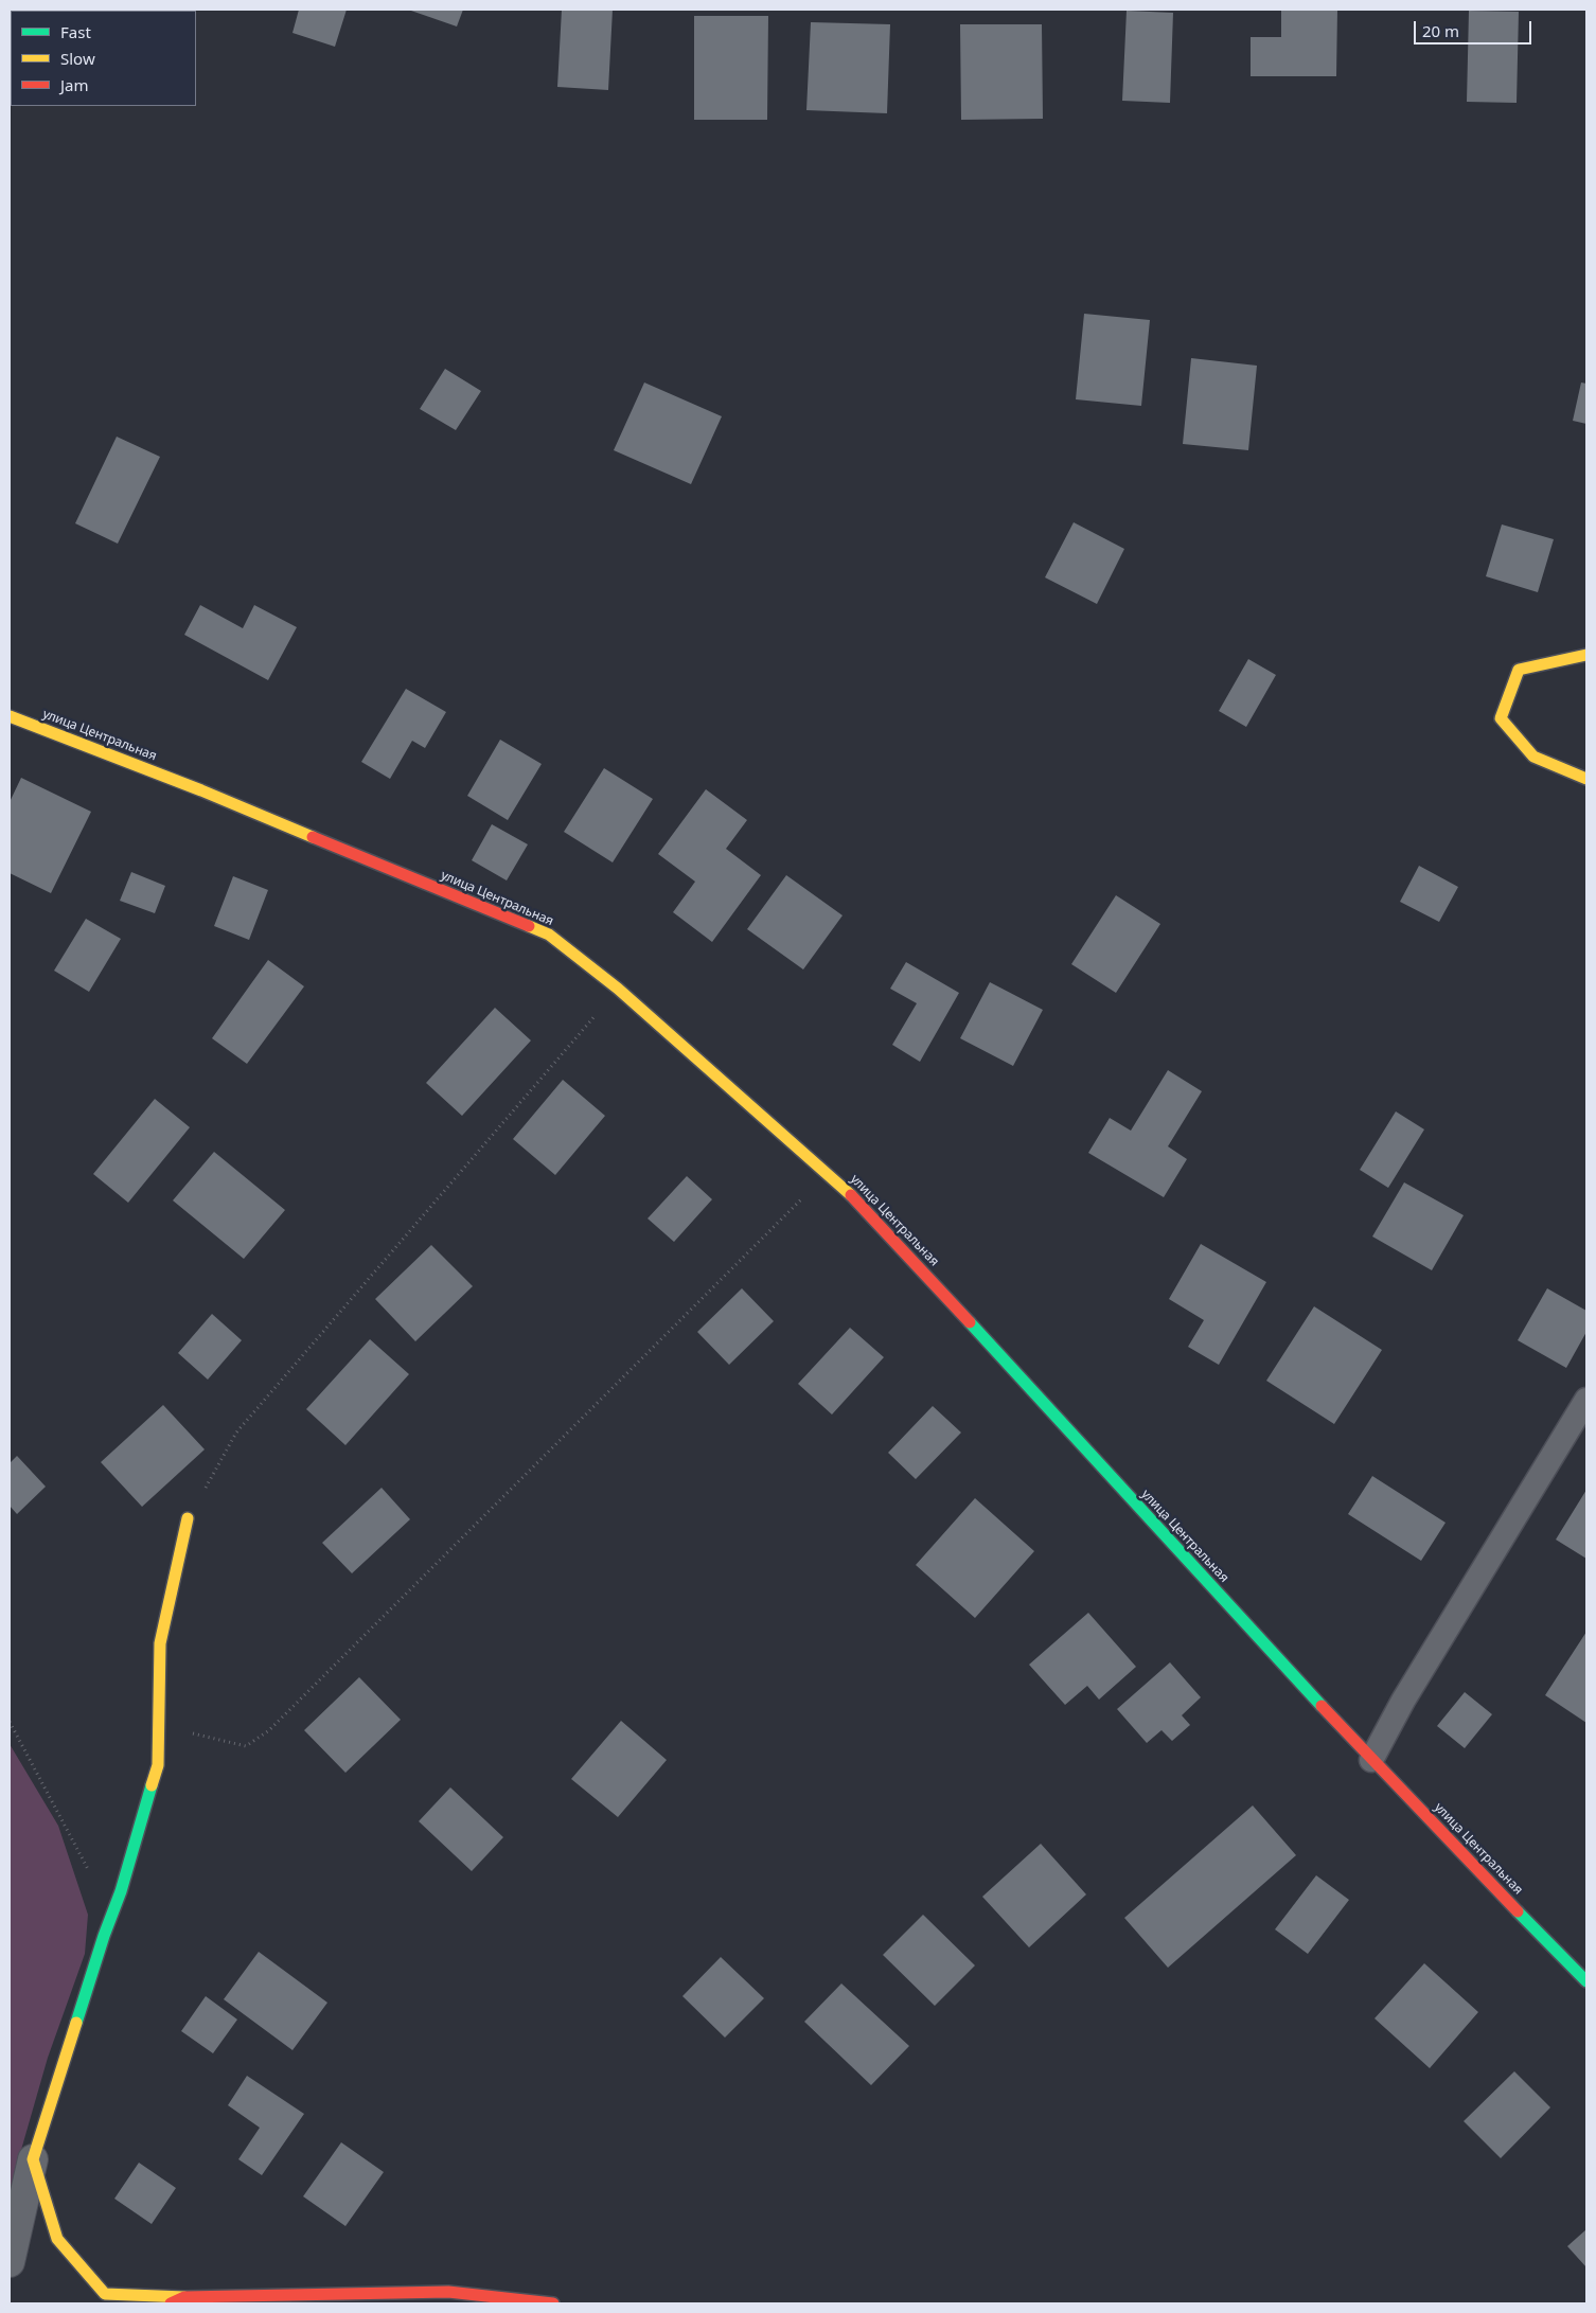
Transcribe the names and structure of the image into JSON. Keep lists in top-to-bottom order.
{
  "streets": {
    "street": ["улица Центральная"]
  },
  "legend": ["Fast", "Slow", "Jam"],
  "scale_bar": "20 m"
}
